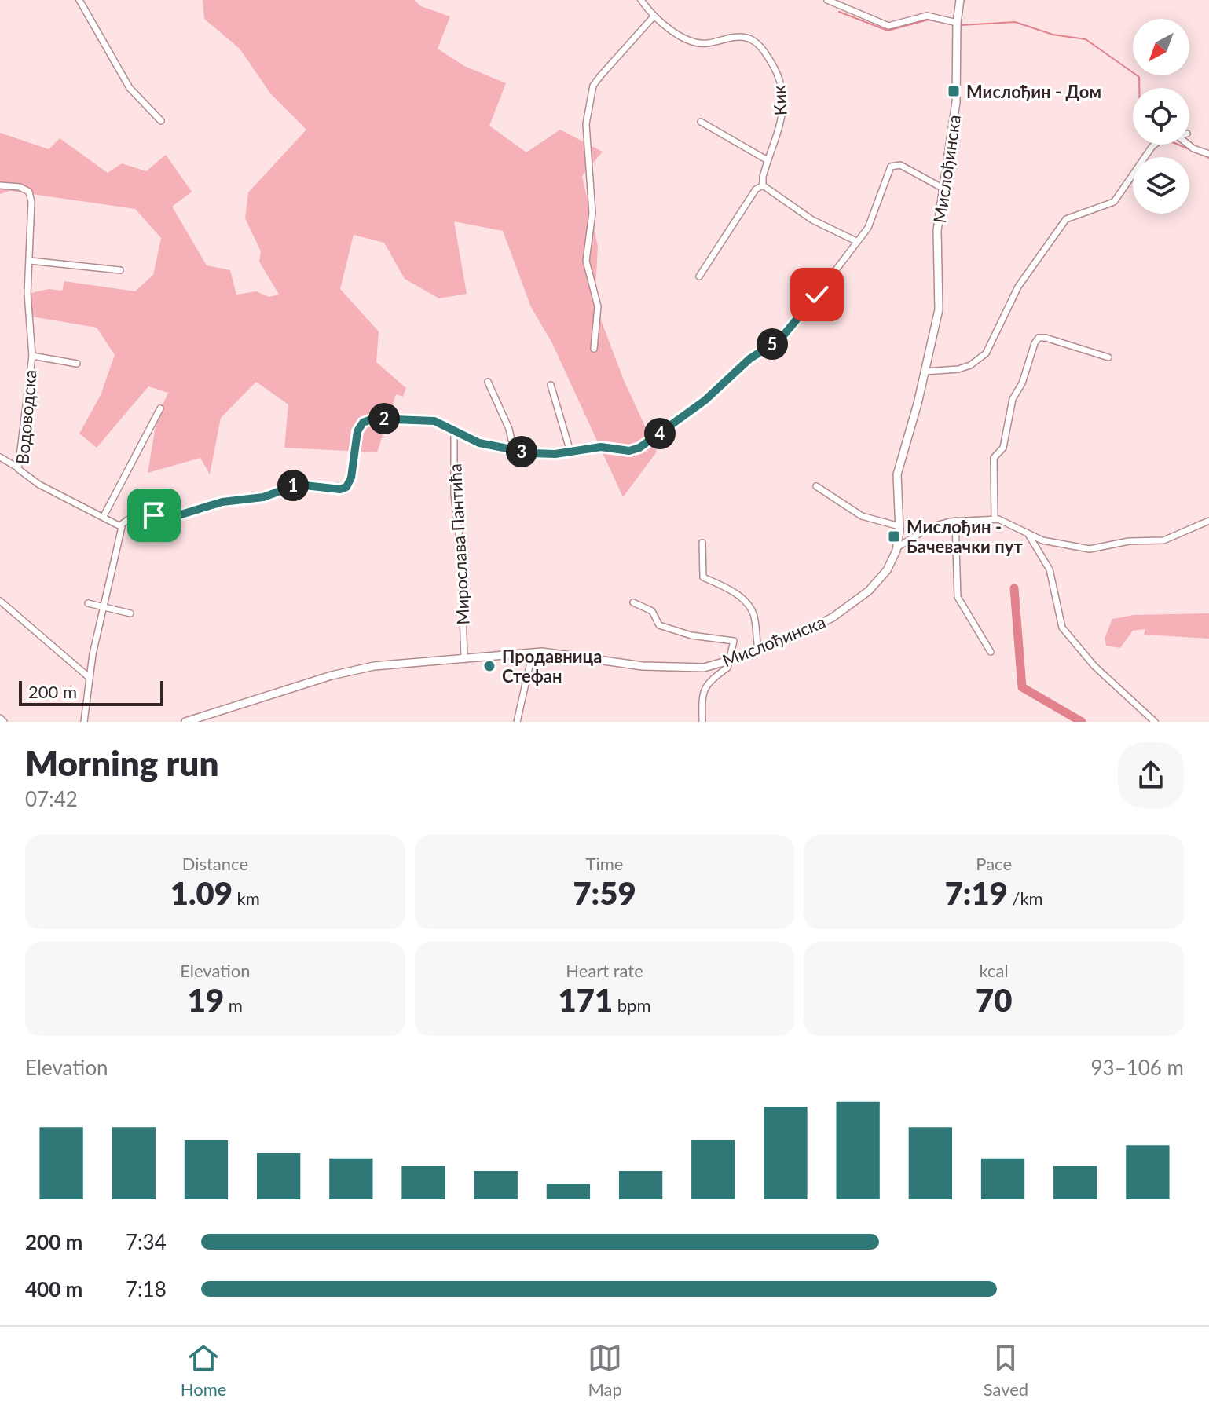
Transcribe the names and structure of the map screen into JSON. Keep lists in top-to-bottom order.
{
  "streets": {
    "main road": ["Мислођинска"],
    "street": ["Кик", "Водоводска", "Мирослава Пантића"]
  },
  "crossings": [
    ["Мислођинска", "Мирослава Пантића"]
  ],
  "places": {
    "transit": ["Мислођин - Дом", "Мислођин - Бачевачки пут"],
    "other": ["Продавница Стефан"]
  },
  "scale_bar": "200 m",
  "north": "bottom left",
  "page": {
    "pins": [
      "5",
      "2",
      "4",
      "3",
      "1"
    ],
    "scale": "200 m",
    "heading": ["Morning run", "07:42"],
    "stats": [
      ["Distance", "1.09 km"],
      ["Time", "7:59"],
      ["Pace", "7:19 /km"],
      ["Elevation", "19 m"],
      ["Heart rate", "171 bpm"],
      ["kcal", "70"]
    ],
    "chart": ["Elevation", "93–106 m"],
    "list": [
      {
        "name": "200 m",
        "note": "7:34"
      },
      {
        "name": "400 m",
        "note": "7:18"
      }
    ],
    "tabs": ["Home", "Map", "Saved"]
  }
}
